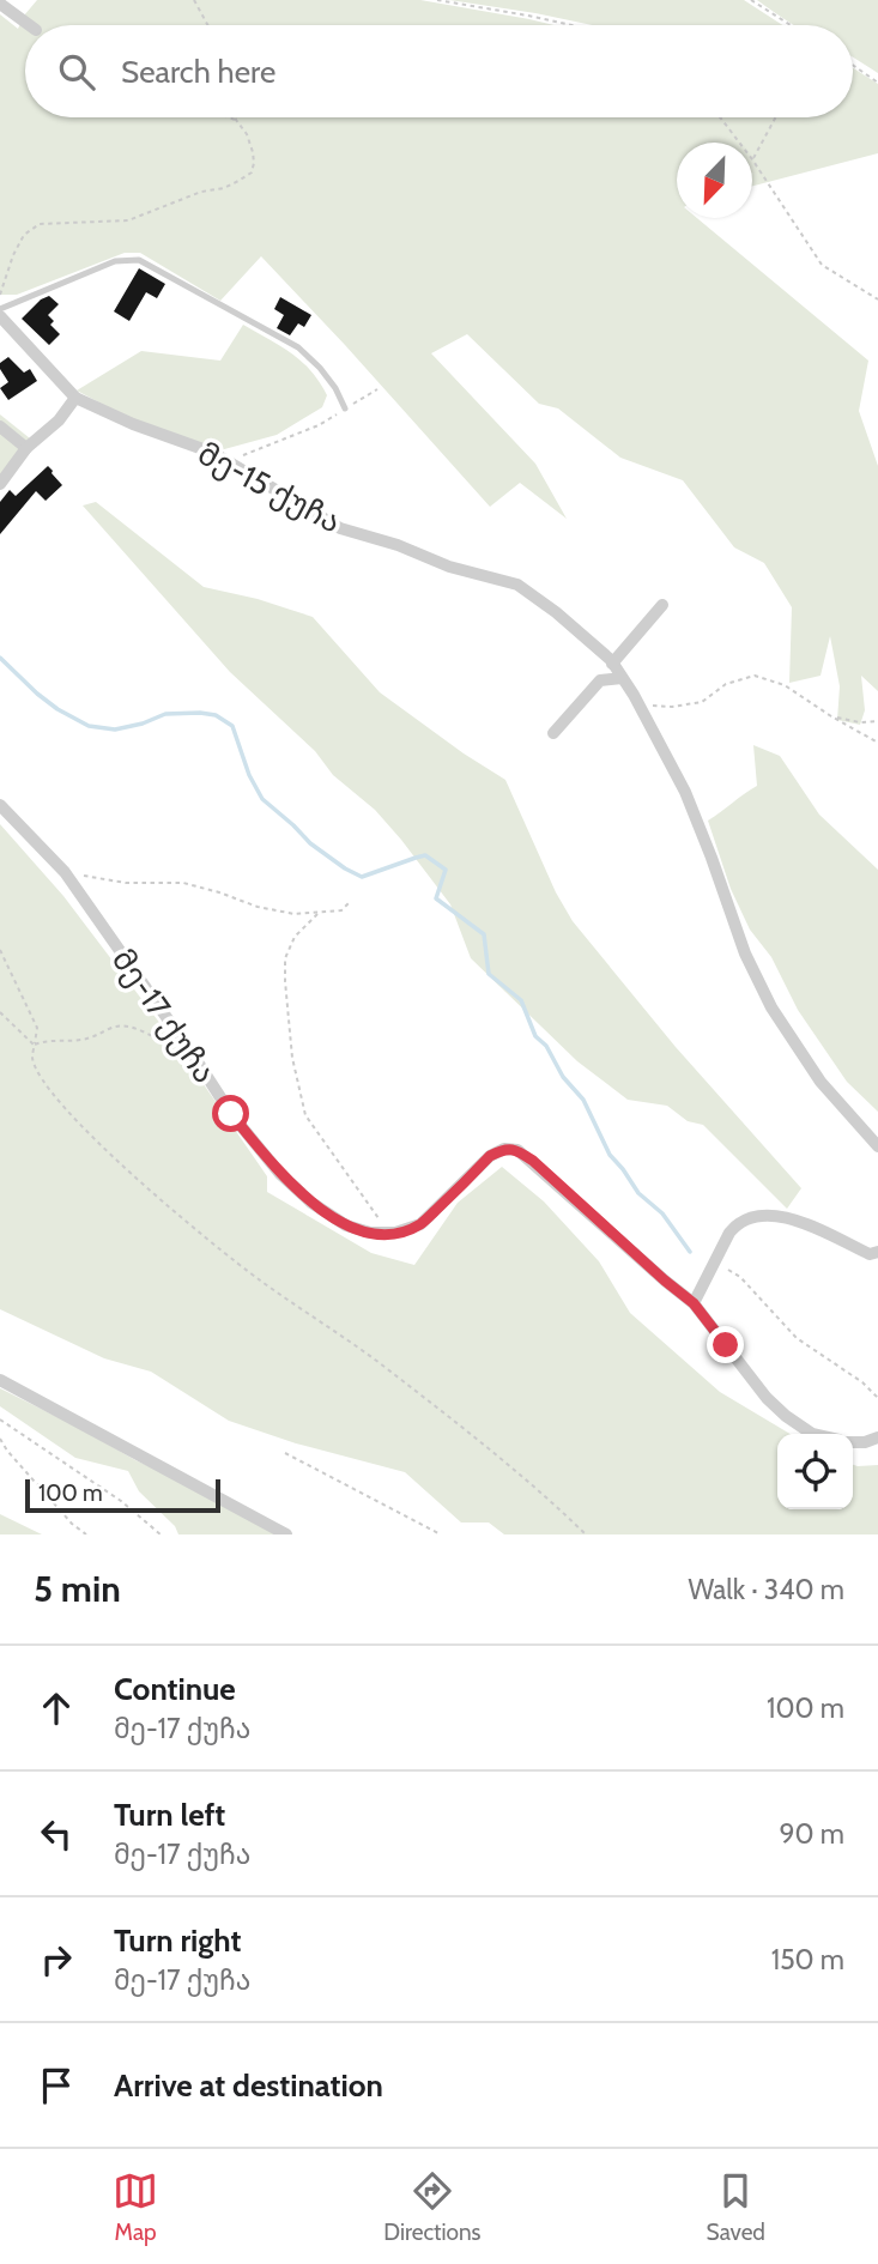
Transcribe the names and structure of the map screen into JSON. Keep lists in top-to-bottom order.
{
  "streets": {
    "street": ["მე-15 ქუჩა", "მე-17 ქუჩა"]
  },
  "scale_bar": "100 m",
  "north": "bottom left",
  "page": {
    "search": "Search here",
    "scale": "100 m",
    "heading": ["5 min", "Walk · 340 m"],
    "list": [
      ["Continue", "მე-17 ქუჩა", "100 m"],
      ["Turn left", "მე-17 ქუჩა", "90 m"],
      ["Turn right", "მე-17 ქუჩა", "150 m"],
      "Arrive at destination"
    ],
    "nav": ["Map", "Directions", "Saved"]
  }
}
